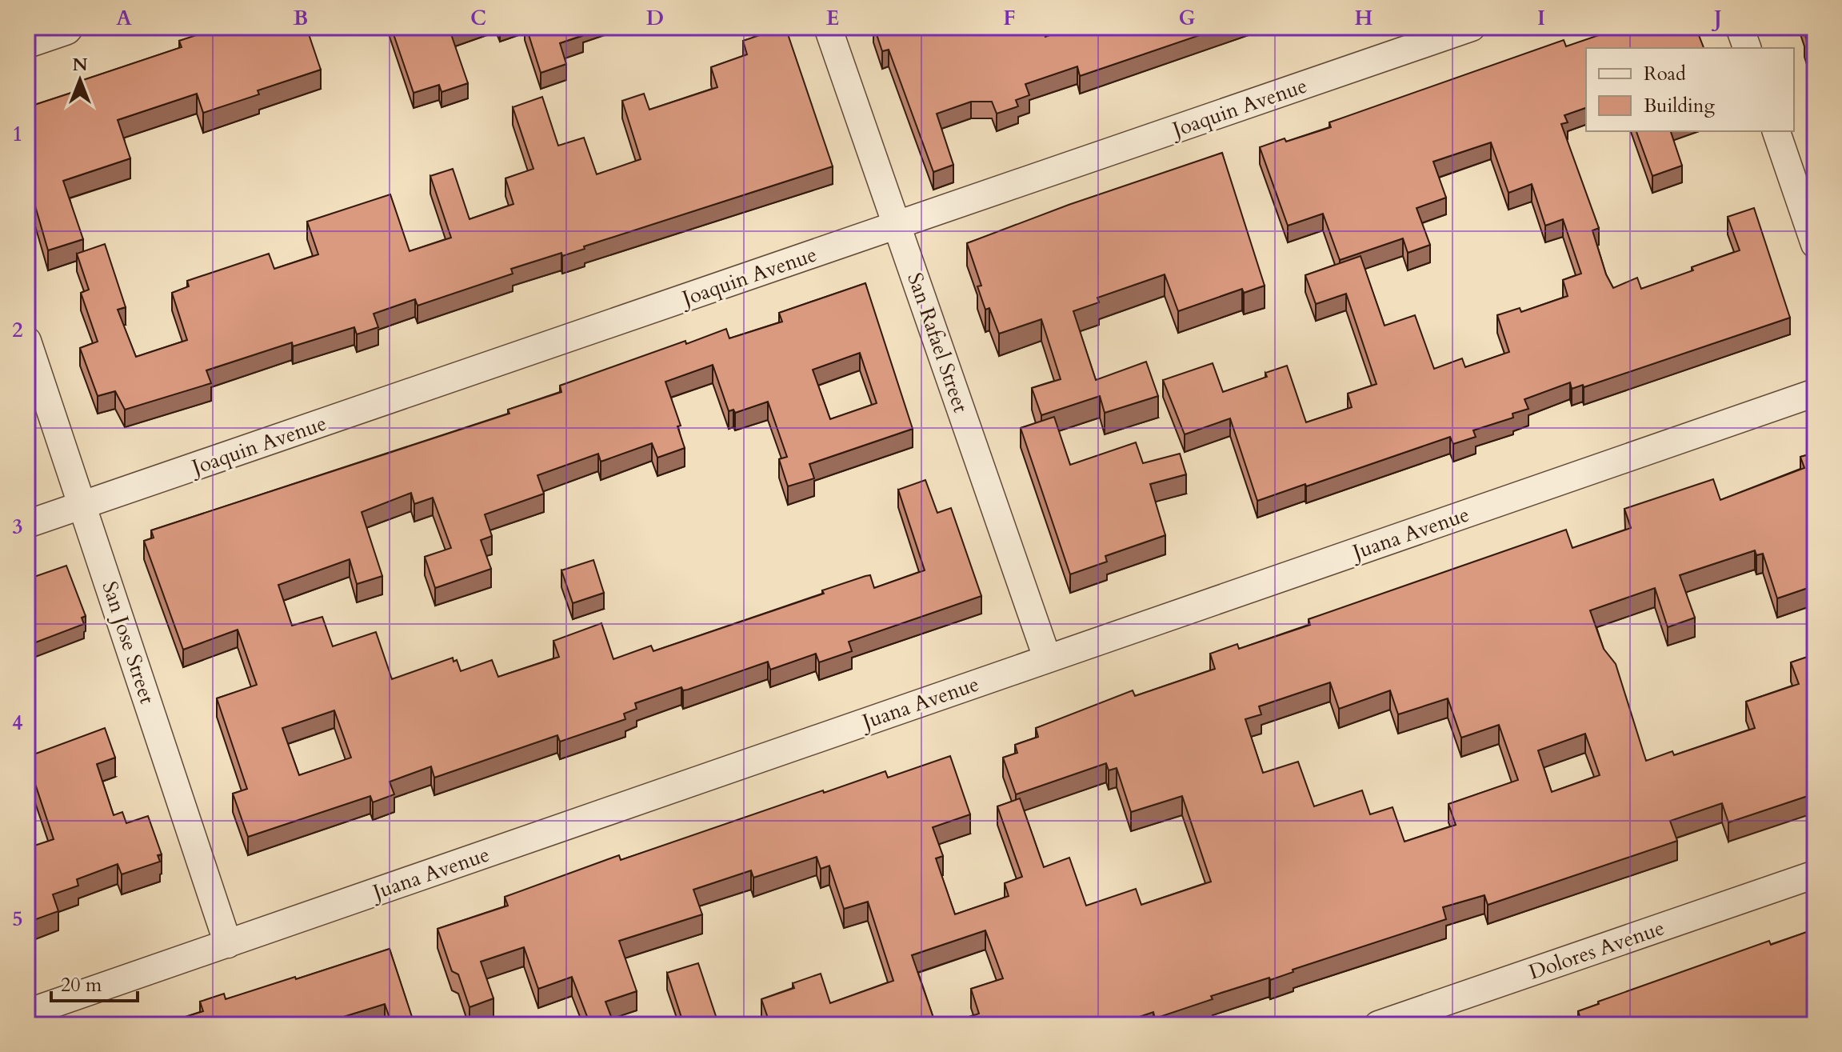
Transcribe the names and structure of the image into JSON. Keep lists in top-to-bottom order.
{
  "streets": {
    "street": [
      "Joaquin Avenue",
      "San Rafael Street",
      "Juana Avenue",
      "San Jose Street",
      "Dolores Avenue"
    ]
  },
  "crossings": [
    ["Joaquin Avenue", "San Rafael Street"],
    ["Joaquin Avenue", "San Jose Street"],
    ["San Rafael Street", "Juana Avenue"],
    ["Juana Avenue", "San Jose Street"]
  ],
  "legend": ["Road", "Building"],
  "scale_bar": "20 m",
  "north": "top",
  "grid": {
    "columns": [
      "A",
      "B",
      "C",
      "D",
      "E",
      "F",
      "G",
      "H",
      "I",
      "J"
    ],
    "rows": [
      "1",
      "2",
      "3",
      "4",
      "5"
    ]
  }
}
